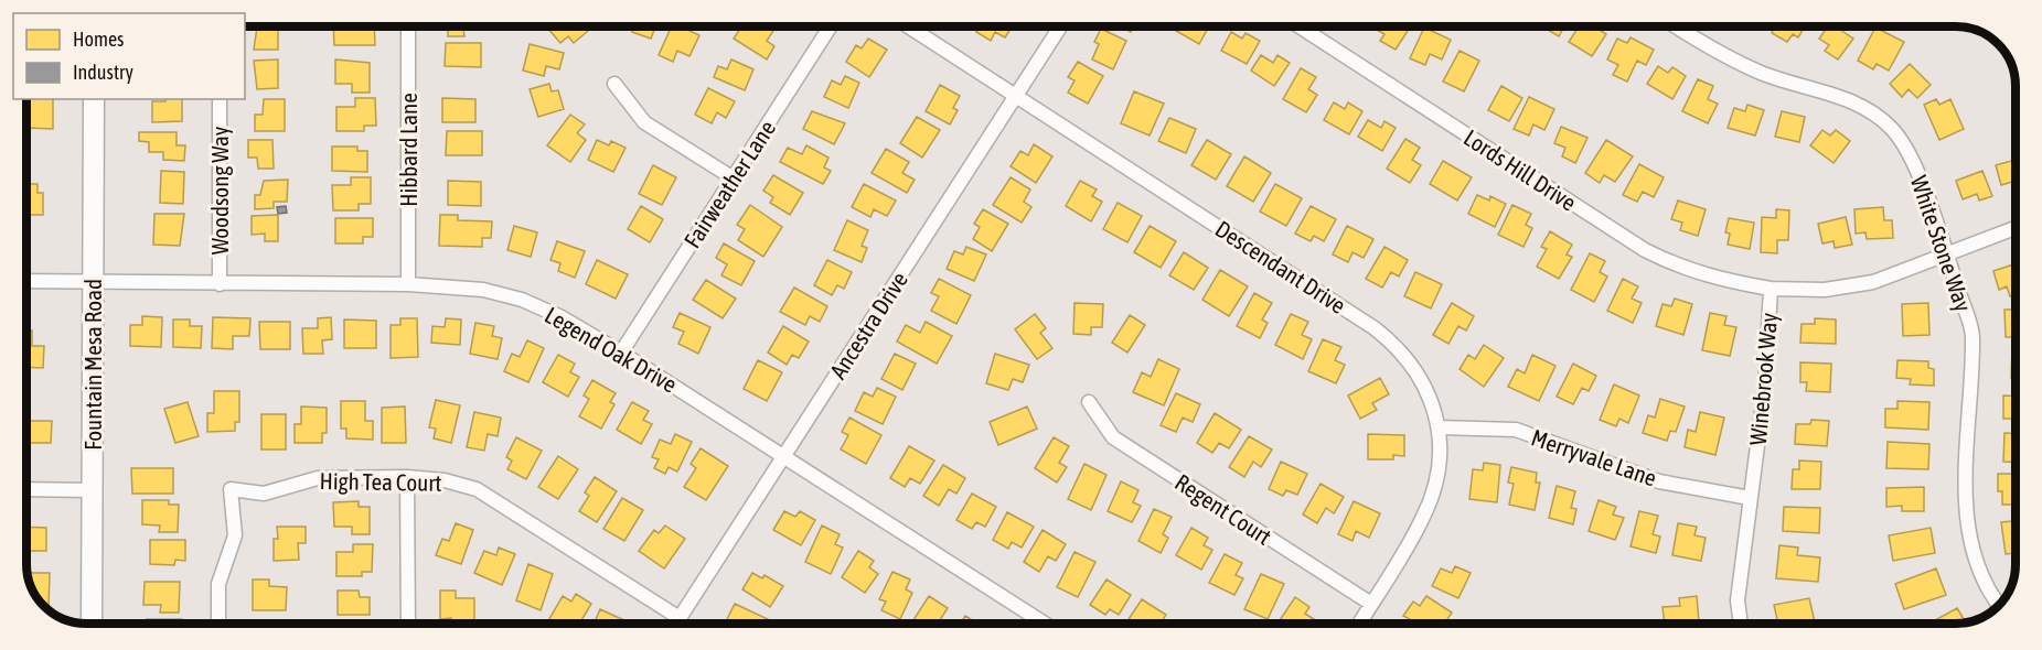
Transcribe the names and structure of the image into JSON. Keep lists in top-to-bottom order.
{
  "streets": {
    "main road": ["Fountain Mesa Road"],
    "street": [
      "Hibbard Lane",
      "Lords Hill Drive",
      "Fairweather Lane",
      "Woodsong Way",
      "White Stone Way",
      "Descendant Drive",
      "Ancestra Drive",
      "Legend Oak Drive",
      "Winebrook Way",
      "Merryvale Lane",
      "High Tea Court",
      "Regent Court"
    ]
  },
  "crossings": [
    ["Hibbard Lane", "Legend Oak Drive"],
    ["Lords Hill Drive", "Winebrook Way"],
    ["Fairweather Lane", "Legend Oak Drive"],
    ["Woodsong Way", "Legend Oak Drive"],
    ["White Stone Way", "Winebrook Way"],
    ["Descendant Drive", "Ancestra Drive"],
    ["Descendant Drive", "Merryvale Lane"],
    ["Descendant Drive", "Regent Court"],
    ["Ancestra Drive", "Legend Oak Drive"],
    ["Ancestra Drive", "High Tea Court"],
    ["Legend Oak Drive", "Fountain Mesa Road"],
    ["Winebrook Way", "Merryvale Lane"]
  ],
  "legend": ["Homes", "Industry"]
}
